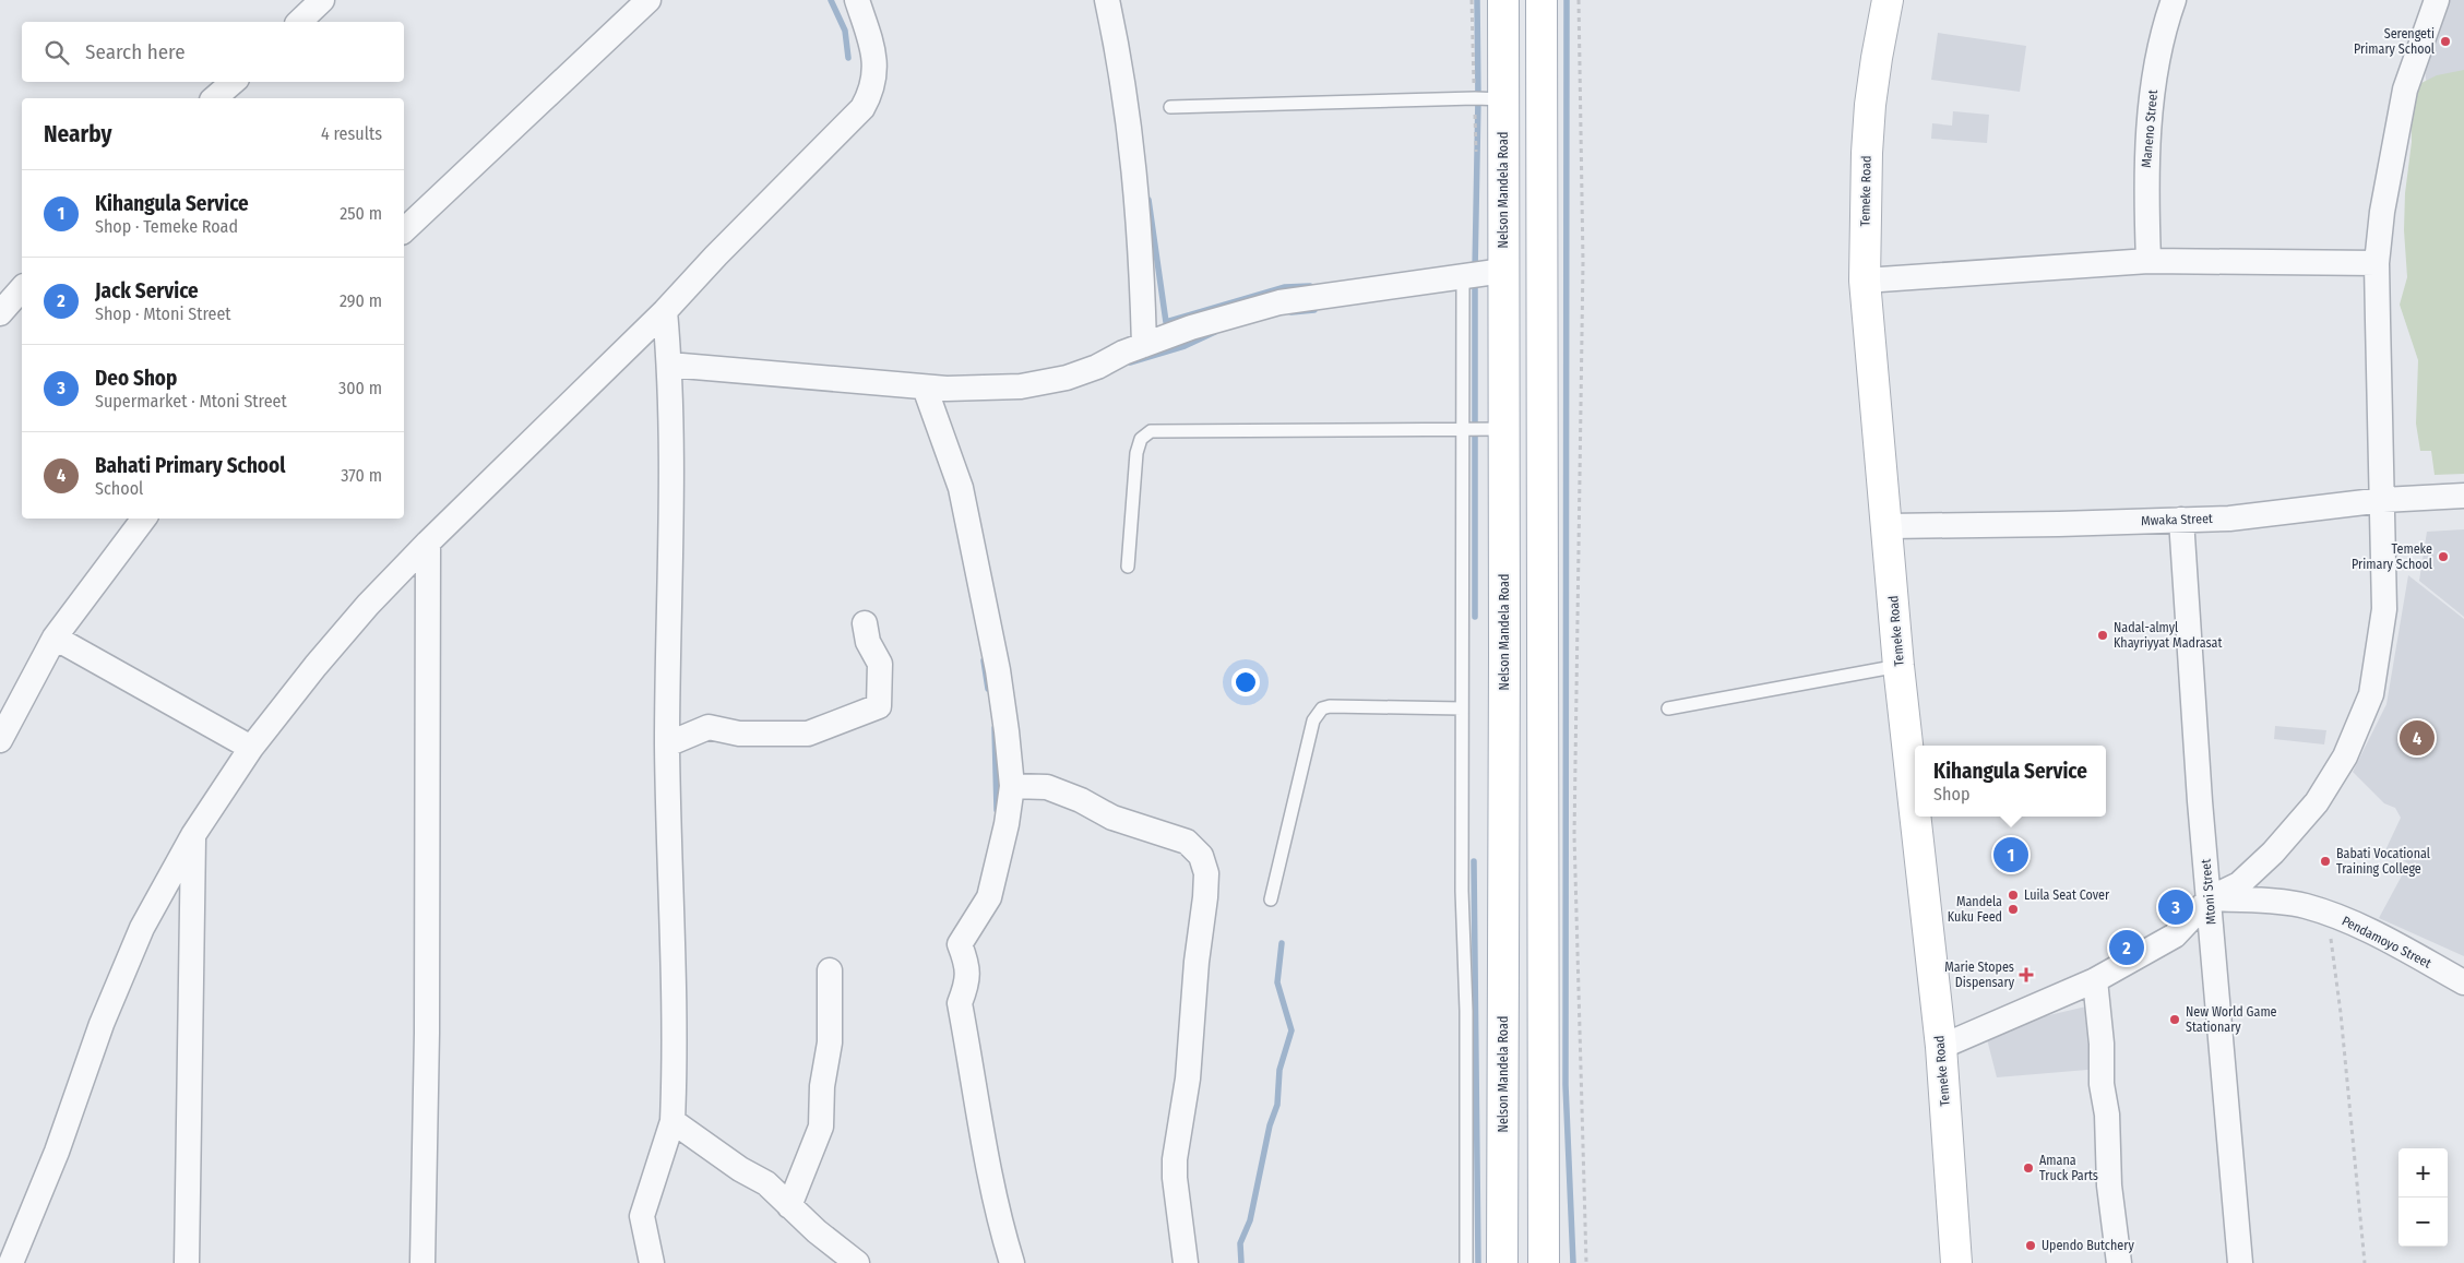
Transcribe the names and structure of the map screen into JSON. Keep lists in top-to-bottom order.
{
  "streets": {
    "main road": ["Nelson Mandela Road", "Temeke Road"],
    "street": [
      "Maneno Street",
      "Mwaka Street",
      "Mtoni Street",
      "Pendamoyo Street"
    ]
  },
  "crossings": [
    ["Temeke Road", "Mwaka Street"],
    ["Mwaka Street", "Mtoni Street"],
    ["Mtoni Street", "Pendamoyo Street"]
  ],
  "places": {
    "other": [
      "Serengeti Primary School",
      "Temeke Primary School",
      "Nadal-almyl Khayriyyat Madrasat",
      "Babati Vocational Training College",
      "Luila Seat Cover",
      "Mandela Kuku Feed",
      "New World Game Stationary",
      "Amana Truck Parts",
      "Upendo Butchery"
    ],
    "health": ["Marie Stopes Dispensary"]
  },
  "page": {
    "search": "Search here",
    "heading": ["Nearby", "4 results"],
    "list": [
      {
        "mark": "1",
        "name": "Kihangula Service",
        "note": "Shop · Temeke Road",
        "value": "250 m"
      },
      {
        "mark": "2",
        "name": "Jack Service",
        "note": "Shop · Mtoni Street",
        "value": "290 m"
      },
      {
        "mark": "3",
        "name": "Deo Shop",
        "note": "Supermarket · Mtoni Street",
        "value": "300 m"
      },
      {
        "mark": "4",
        "name": "Bahati Primary School",
        "note": "School",
        "value": "370 m"
      }
    ],
    "pins": [
      "4",
      "1",
      "3",
      "2"
    ],
    "popup": ["Kihangula Service", "Shop"],
    "map_buttons": ["+", "−"]
  }
}
